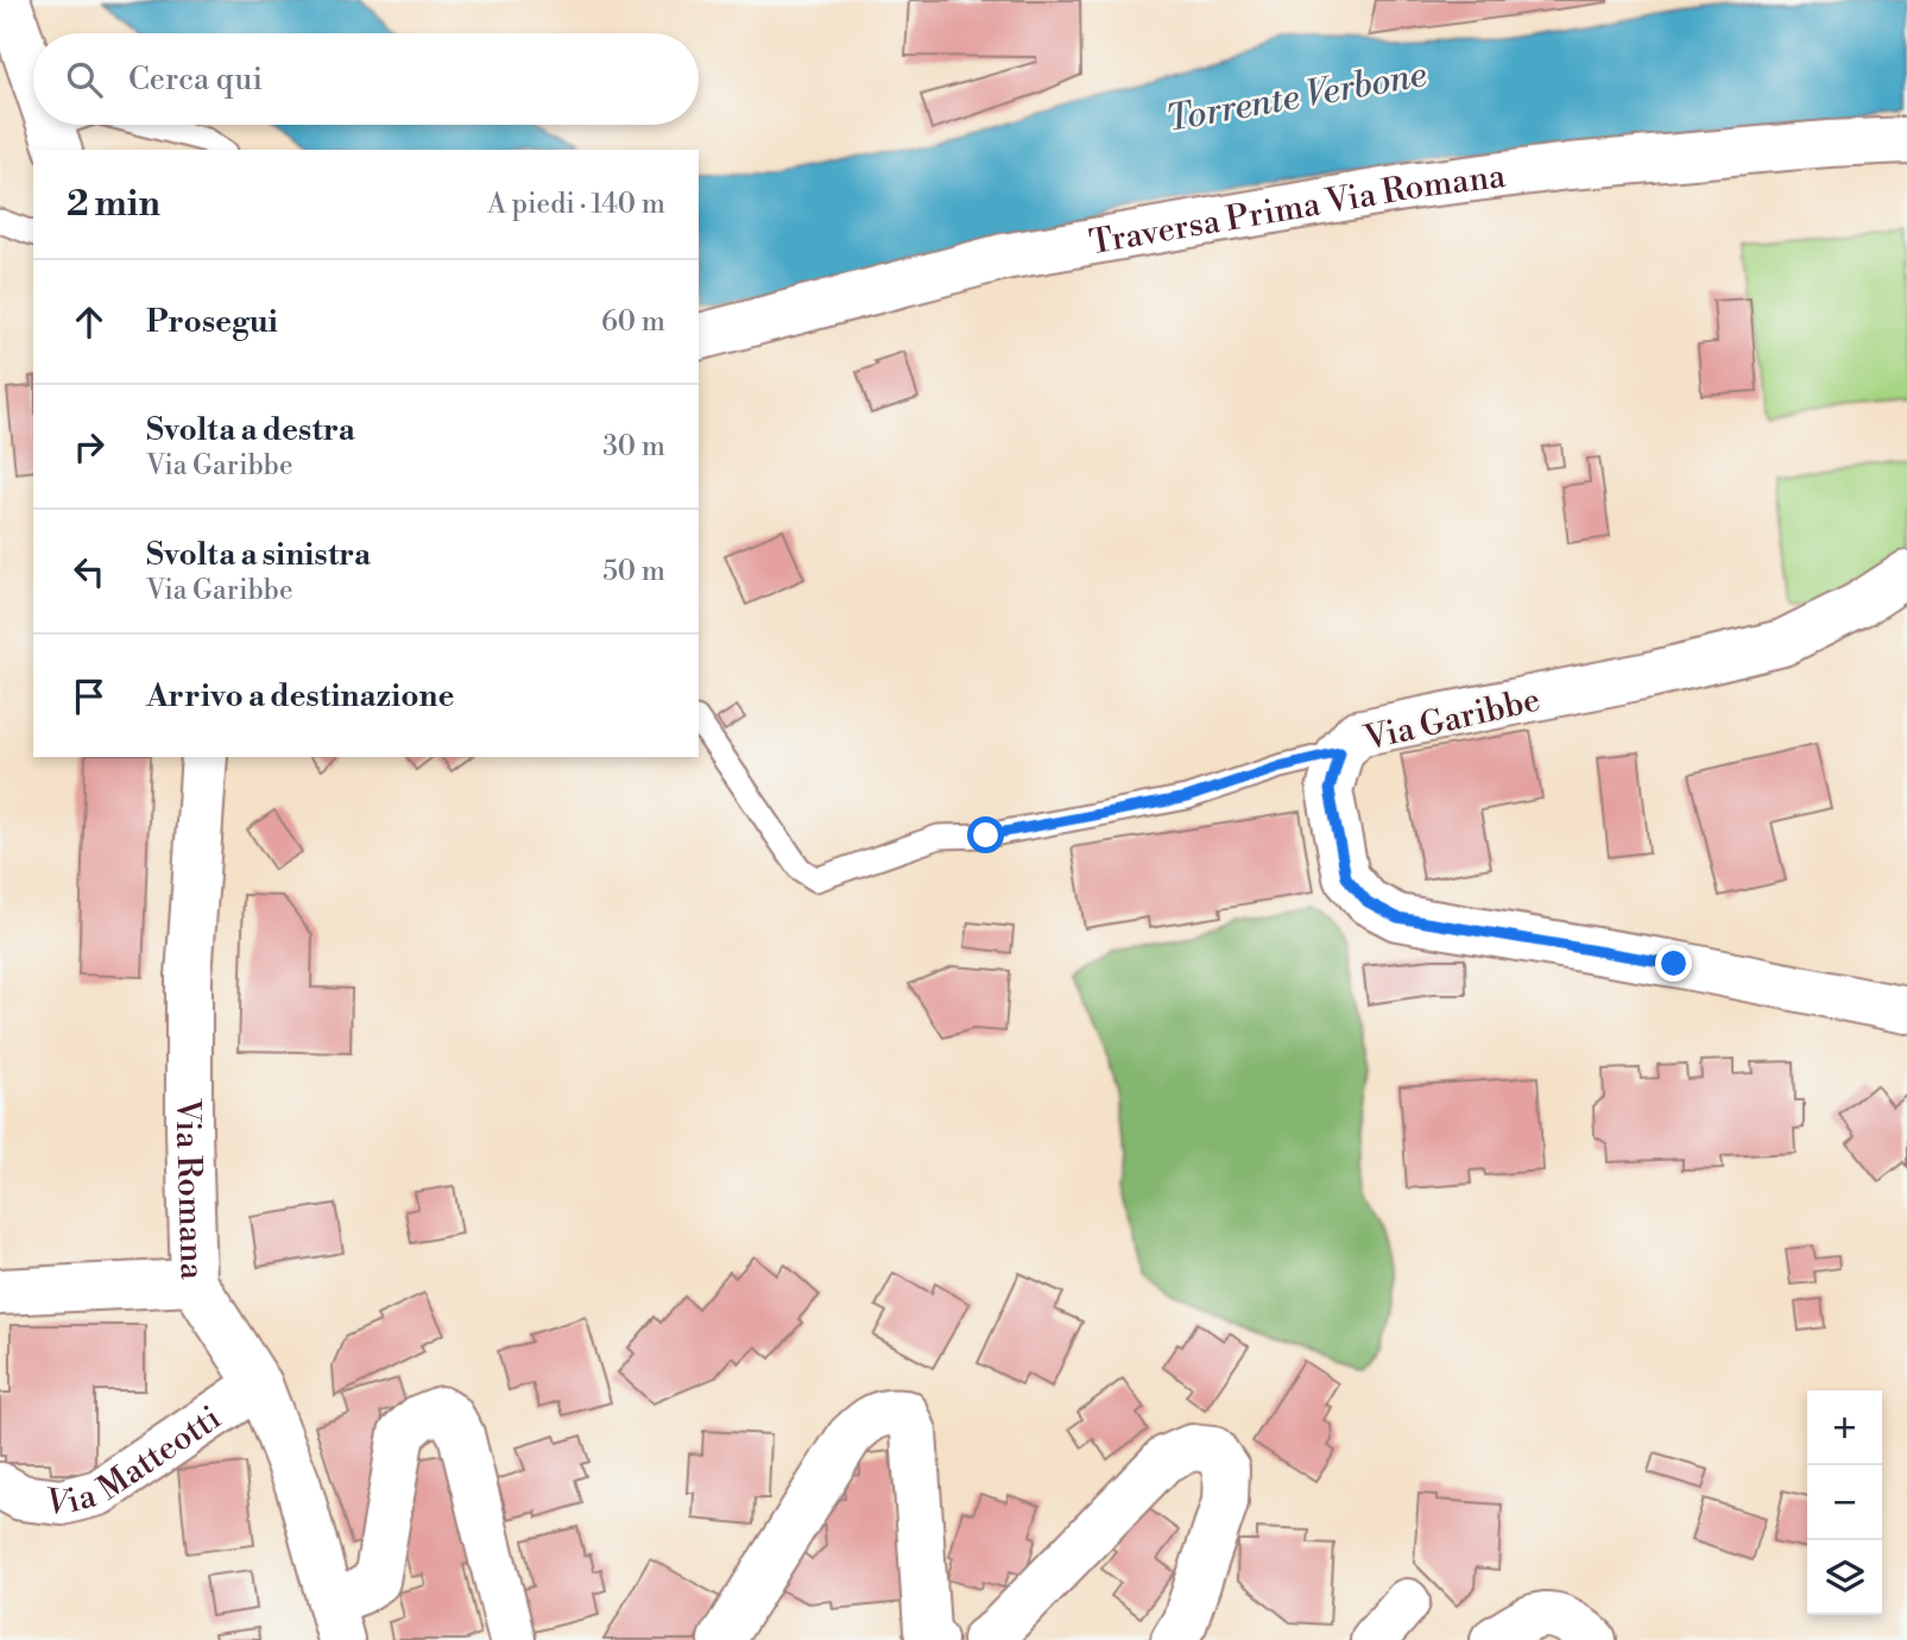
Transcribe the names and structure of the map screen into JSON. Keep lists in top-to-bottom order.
{
  "streets": {
    "street": [
      "Traversa Prima Via Romana",
      "Via Garibbe",
      "Via Romana",
      "Via Matteotti"
    ]
  },
  "crossings": [
    ["Via Romana", "Via Matteotti"]
  ],
  "water": ["Torrente Verbone"],
  "page": {
    "search": "Cerca qui",
    "heading": ["2 min", "A piedi · 140 m"],
    "list": [
      ["Prosegui", "60 m"],
      ["Svolta a destra", "Via Garibbe", "30 m"],
      ["Svolta a sinistra", "Via Garibbe", "50 m"],
      "Arrivo a destinazione"
    ],
    "map_buttons": ["+", "−"]
  }
}
